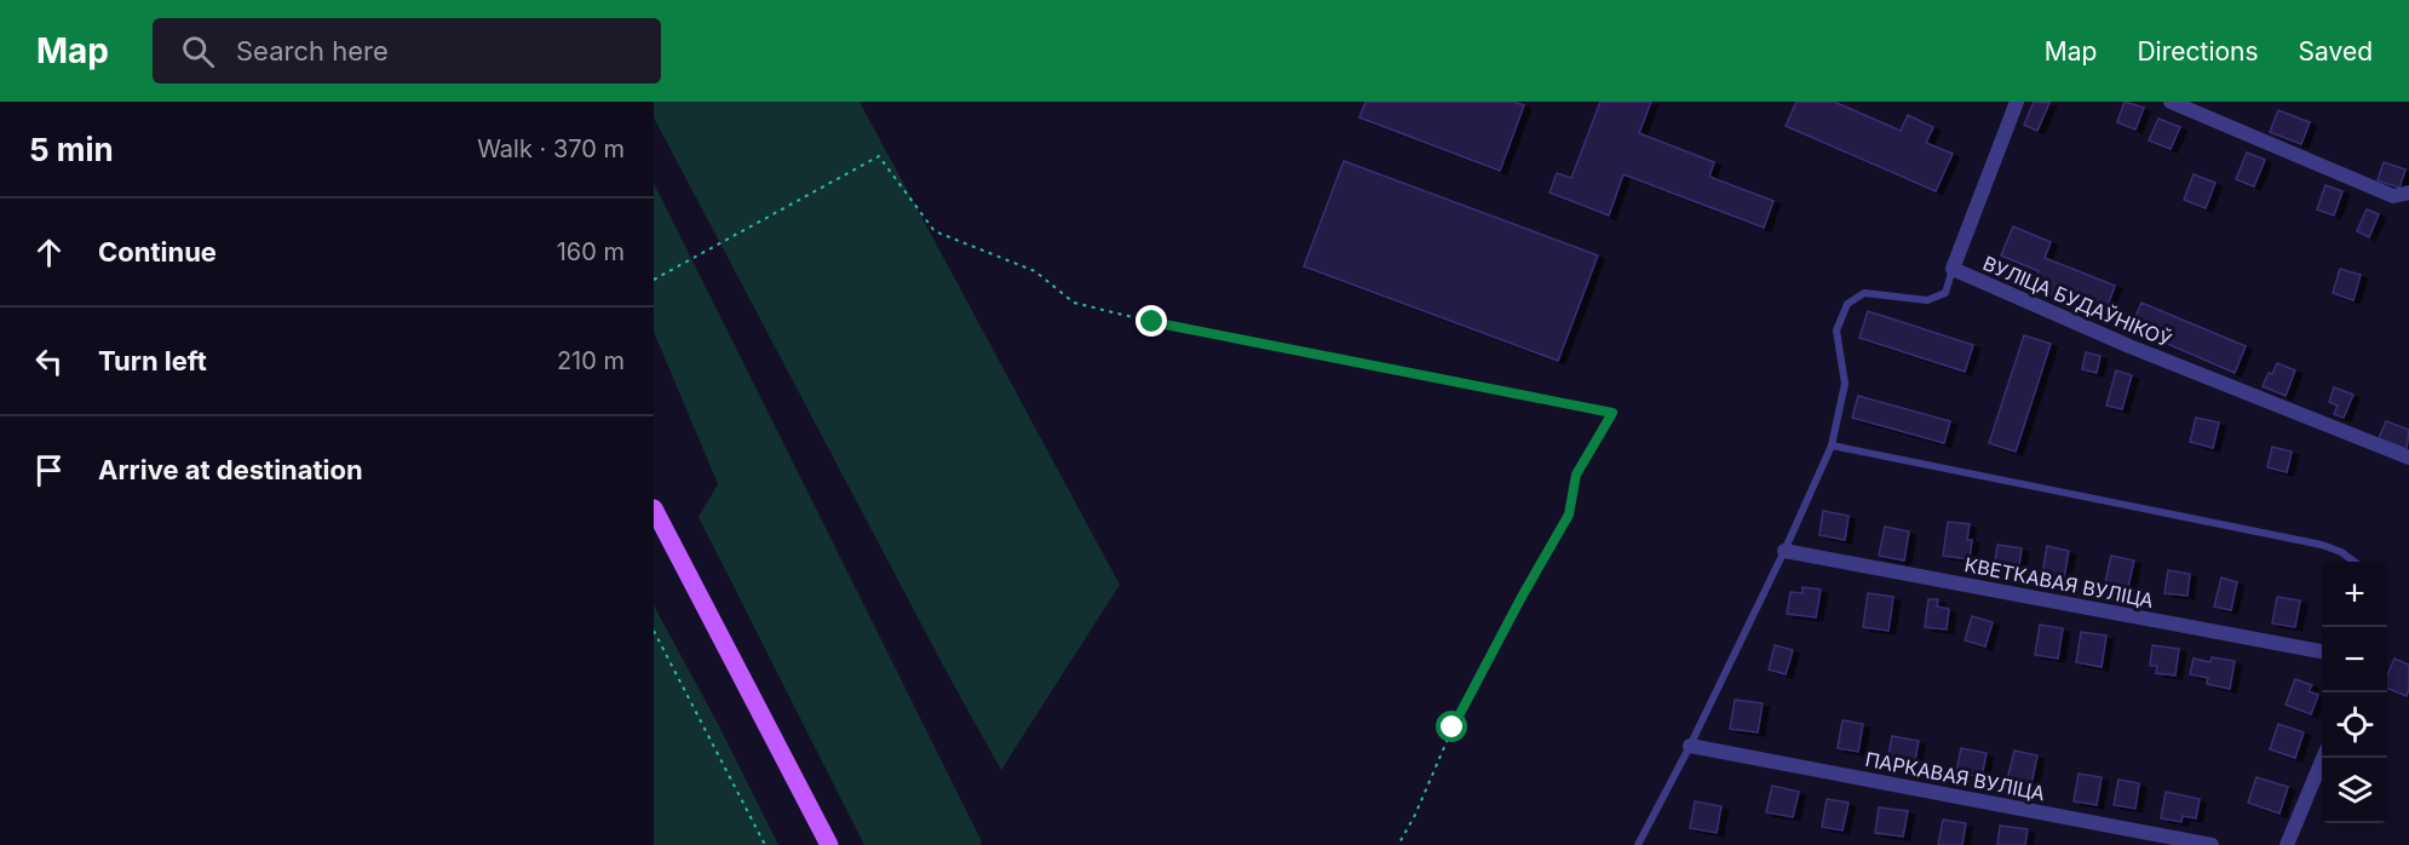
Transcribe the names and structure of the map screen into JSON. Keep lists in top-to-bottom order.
{
  "streets": {
    "street": ["ВУЛІЦА БУДАЎНІКОЎ", "КВЕТКАВАЯ ВУЛІЦА", "ПАРКАВАЯ ВУЛІЦА"]
  },
  "crossings": [
    ["ВУЛІЦА БУДАЎНІКОЎ", "КВЕТКАВАЯ ВУЛІЦА"],
    ["ВУЛІЦА БУДАЎНІКОЎ", "ПАРКАВАЯ ВУЛІЦА"]
  ],
  "page": {
    "header": "Map",
    "search": "Search here",
    "nav": ["Map", "Directions", "Saved"],
    "heading": ["5 min", "Walk · 370 m"],
    "list": [
      ["Continue", "160 m"],
      ["Turn left", "210 m"],
      "Arrive at destination"
    ],
    "map_buttons": ["+", "−"]
  }
}
